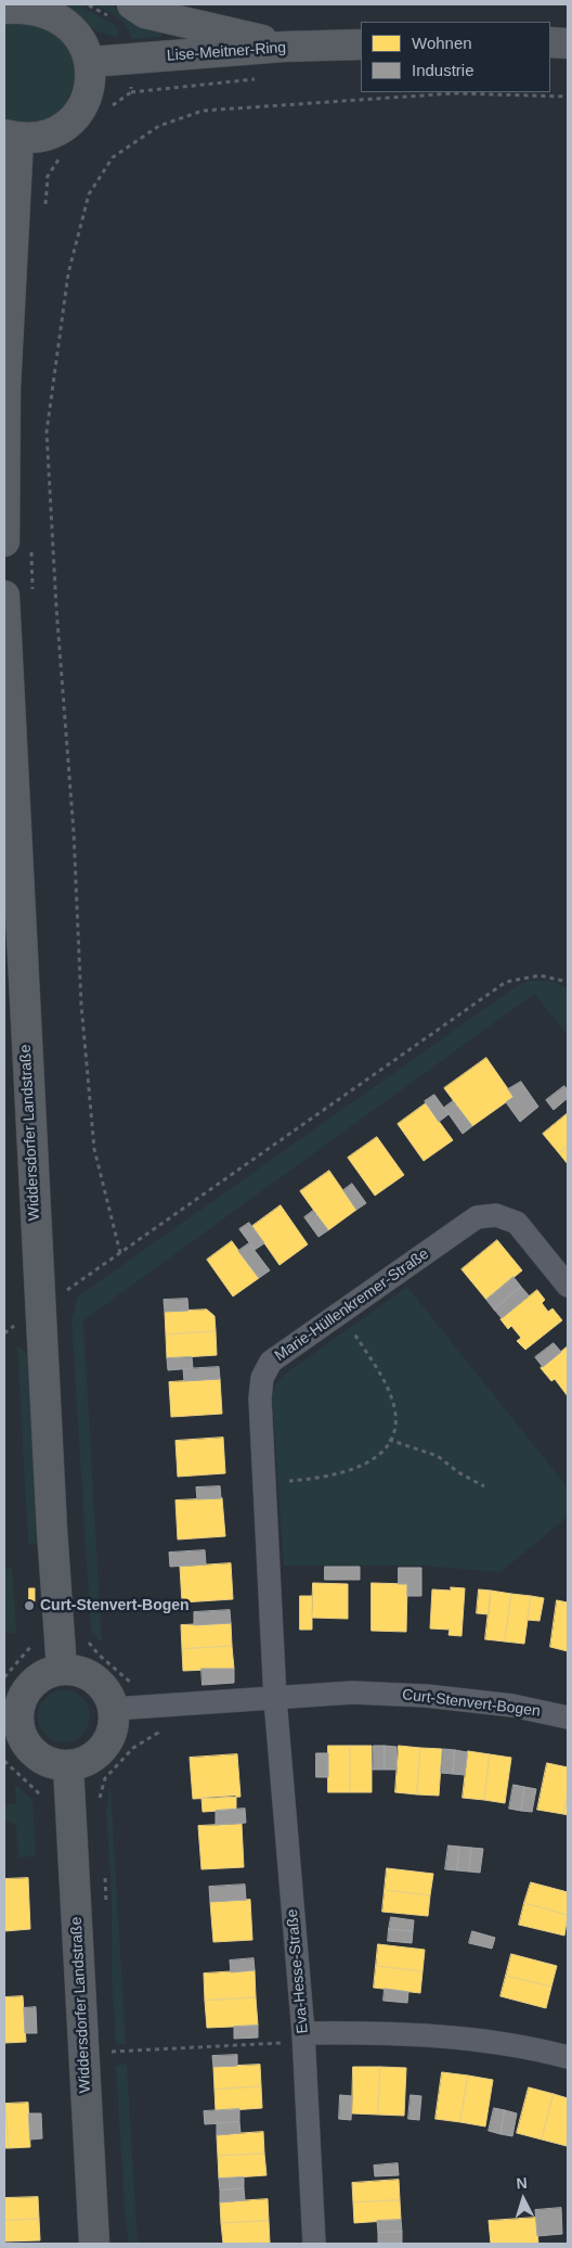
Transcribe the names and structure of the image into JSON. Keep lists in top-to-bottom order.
{
  "streets": {
    "street": [
      "Lise-Meitner-Ring",
      "Widdersdorfer Landstraße",
      "Marie-Hüllenkremer-Straße",
      "Curt-Stenvert-Bogen",
      "Eva-Hesse-Straße"
    ]
  },
  "crossings": [
    ["Widdersdorfer Landstraße", "Curt-Stenvert-Bogen"],
    ["Marie-Hüllenkremer-Straße", "Curt-Stenvert-Bogen"],
    ["Marie-Hüllenkremer-Straße", "Eva-Hesse-Straße"],
    ["Curt-Stenvert-Bogen", "Eva-Hesse-Straße"]
  ],
  "places": ["Curt-Stenvert-Bogen"],
  "legend": ["Wohnen", "Industrie"],
  "north": "top"
}
